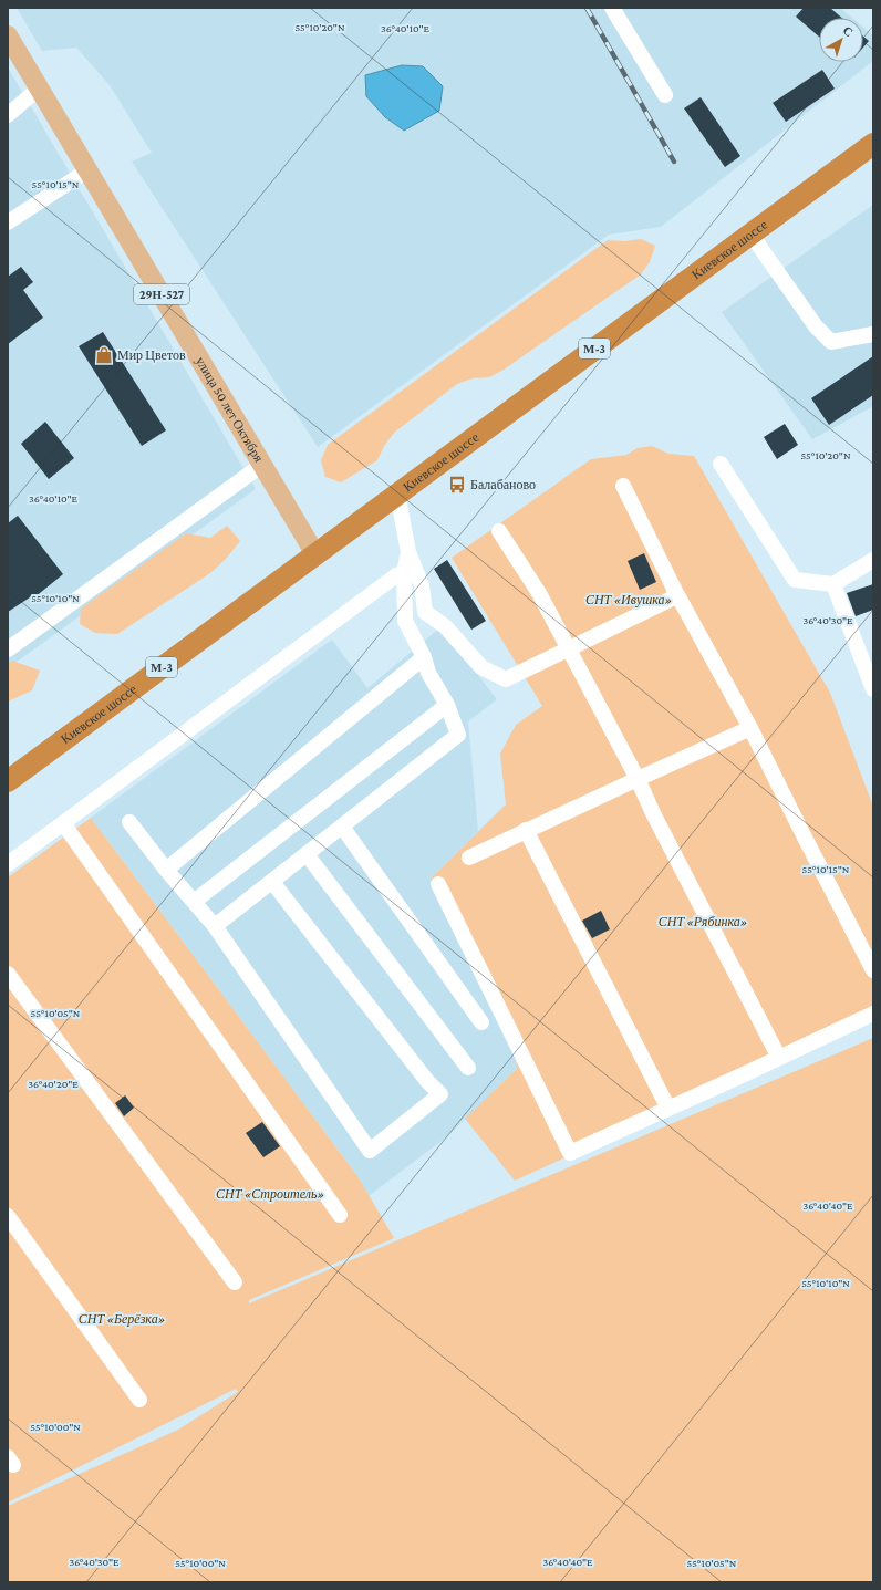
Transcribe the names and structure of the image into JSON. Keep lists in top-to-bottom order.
{
  "streets": {
    "highway": ["Киевское шоссе", "М-3"],
    "main road": ["29Н-527", "улица 50 лет Октября"]
  },
  "crossings": [
    ["Киевское шоссе", "улица 50 лет Октября"]
  ],
  "parks": [
    "СНТ «Ивушка»",
    "СНТ «Рябинка»",
    "СНТ «Строитель»",
    "СНТ «Берёзка»"
  ],
  "places": {
    "shop": ["Мир Цветов"],
    "bus stop": ["Балабаново"]
  },
  "north": "top right",
  "coordinates": [
    "55°10'20\"N",
    "36°40'10\"E",
    "55°10'15\"N",
    "55°10'10\"N",
    "36°40'30\"E",
    "55°10'05\"N",
    "36°40'20\"E",
    "36°40'40\"E",
    "55°10'00\"N"
  ]
}
